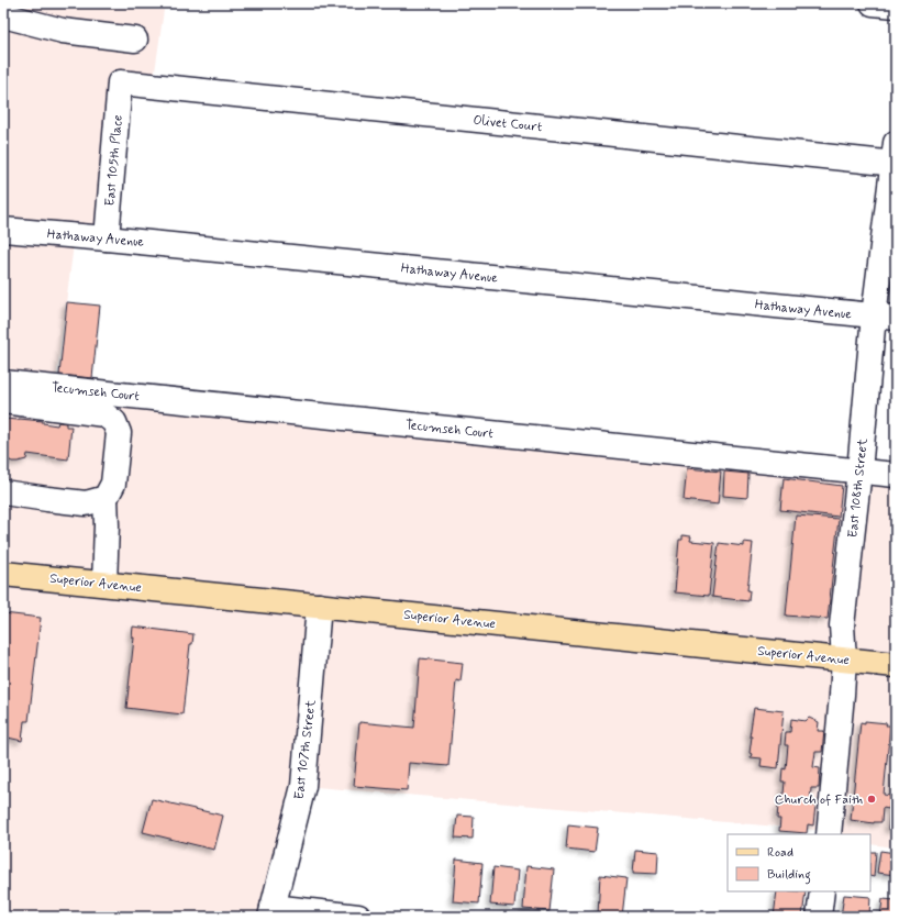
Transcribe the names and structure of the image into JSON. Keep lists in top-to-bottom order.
{
  "streets": {
    "main road": ["Superior Avenue"],
    "street": [
      "Olivet Court",
      "East 105th Place",
      "Hathaway Avenue",
      "Tecumseh Court",
      "East 108th Street",
      "East 107th Street"
    ]
  },
  "crossings": [
    ["Olivet Court", "East 105th Place"],
    ["Olivet Court", "East 108th Street"],
    ["East 105th Place", "Hathaway Avenue"],
    ["Hathaway Avenue", "East 108th Street"],
    ["Tecumseh Court", "East 108th Street"],
    ["East 108th Street", "Superior Avenue"],
    ["Superior Avenue", "East 107th Street"]
  ],
  "places": ["Church of Faith"],
  "legend": ["Road", "Building"]
}
